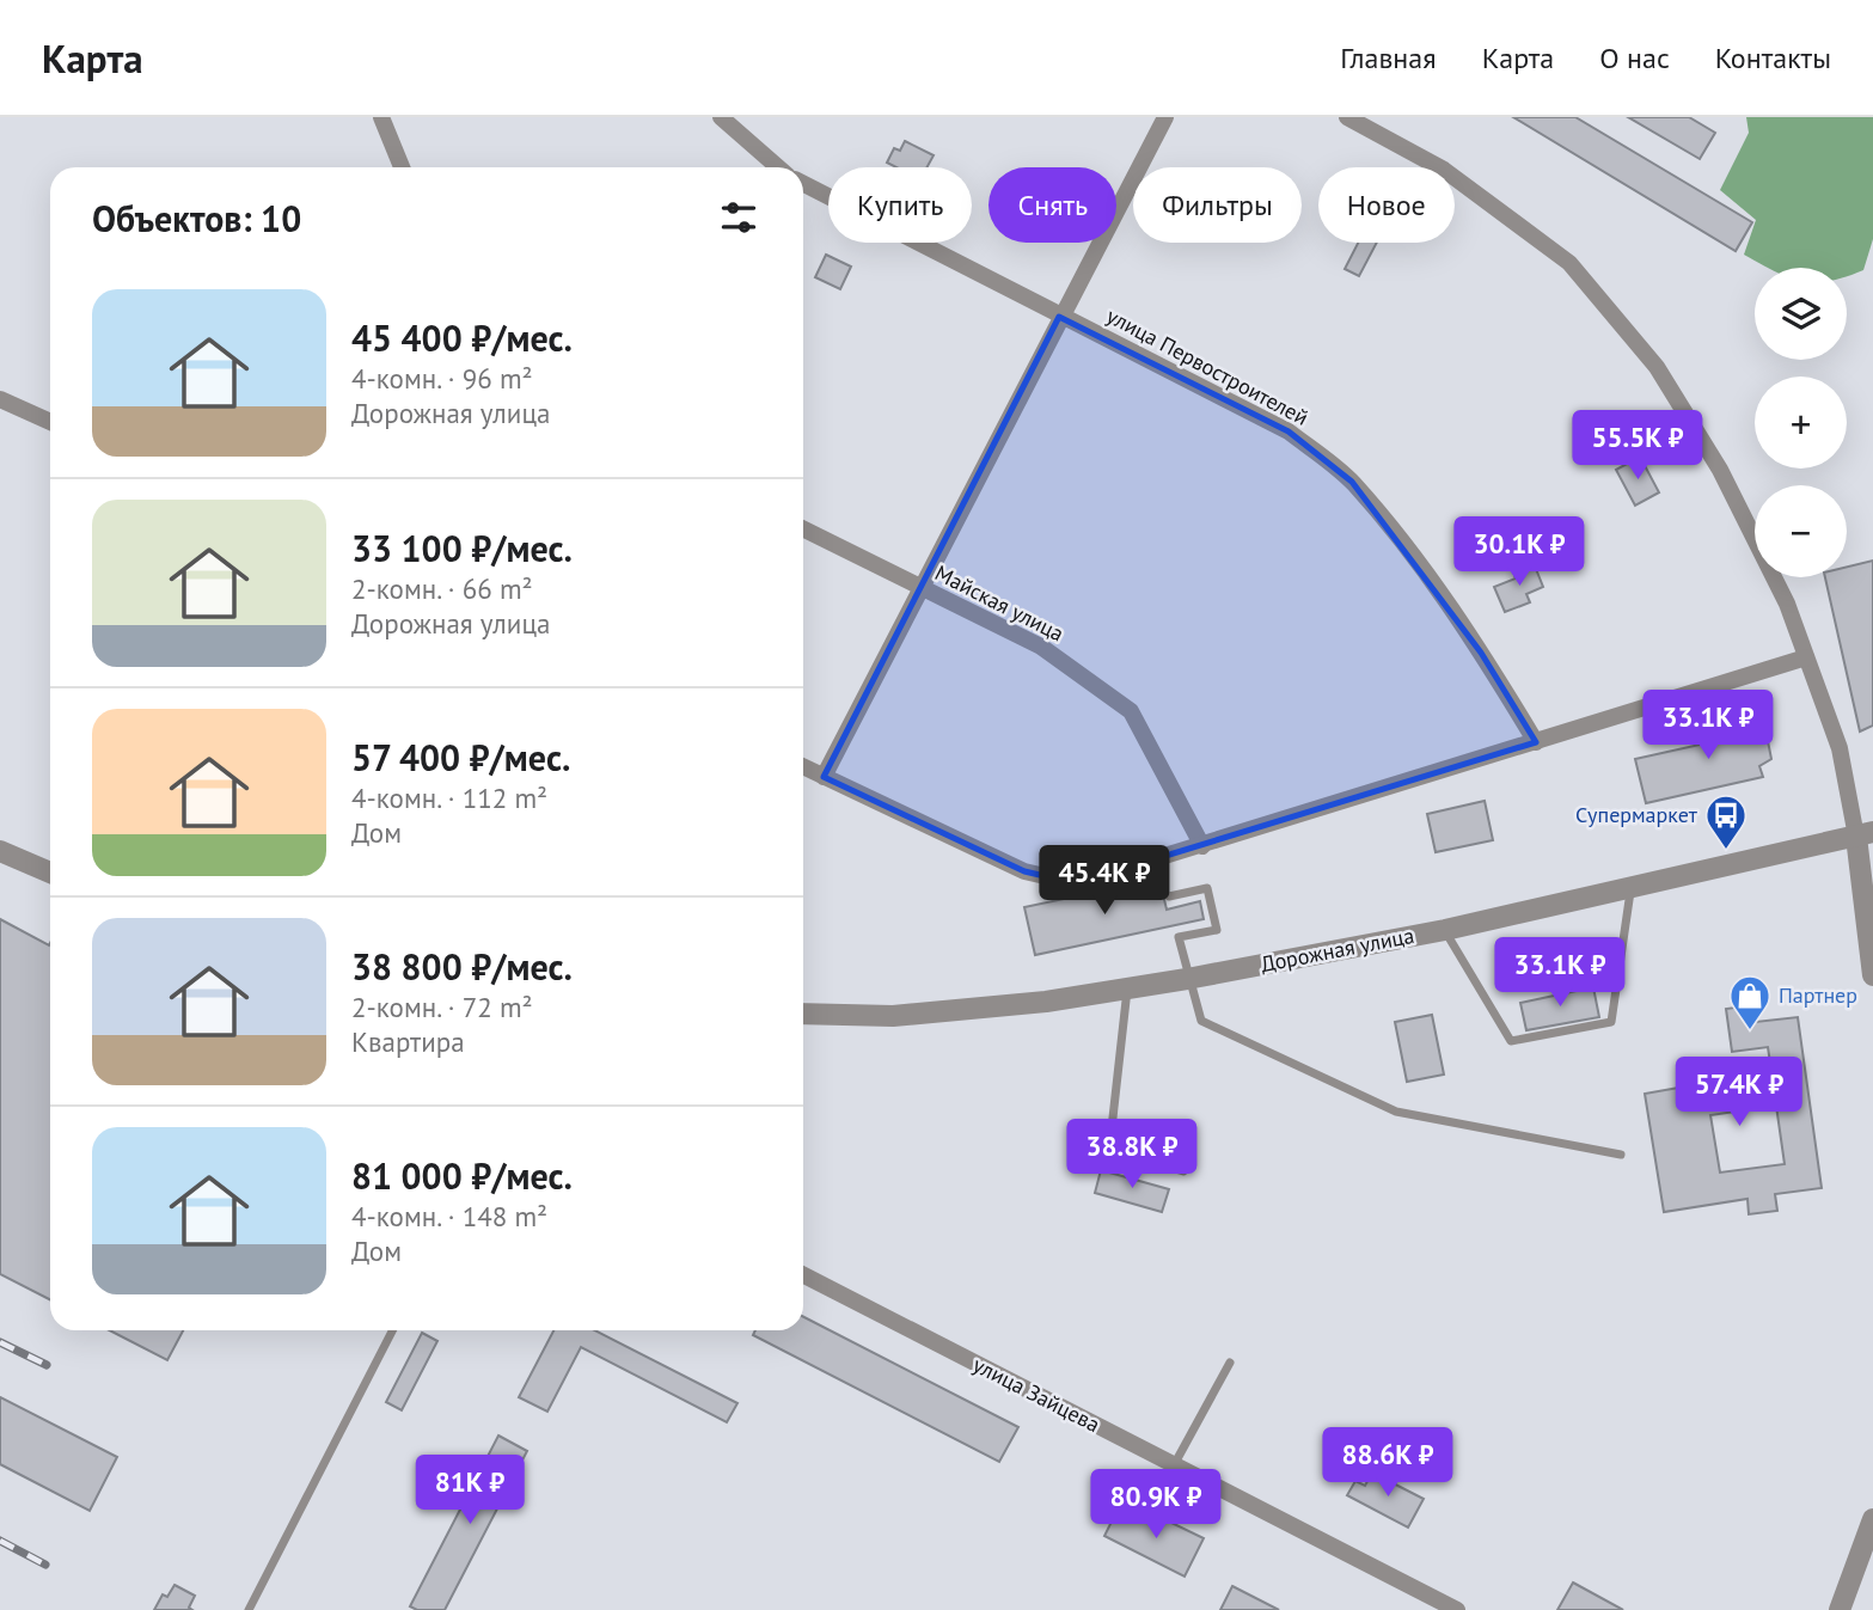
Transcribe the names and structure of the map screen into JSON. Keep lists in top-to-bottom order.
{
  "streets": {
    "street": [
      "улица Первостроителей",
      "Майская улица",
      "Дорожная улица",
      "улица Зайцева"
    ]
  },
  "places": {
    "bus stop": ["Супермаркет"],
    "shop": ["Партнер"]
  },
  "page": {
    "header": "Карта",
    "nav": [
      "Главная",
      "Карта",
      "О нас",
      "Контакты"
    ],
    "chip": [
      "Купить",
      "Снять",
      "Фильтры",
      "Новое"
    ],
    "heading": "Объектов: 10",
    "map_buttons": ["+", "−"],
    "list": [
      {
        "name": "45 400 ₽/мес.",
        "note": "4-комн. · 96 m² · Дорожная улица"
      },
      {
        "name": "33 100 ₽/мес.",
        "note": "2-комн. · 66 m² · Дорожная улица"
      },
      {
        "name": "57 400 ₽/мес.",
        "note": "4-комн. · 112 m² · Дом"
      },
      {
        "name": "38 800 ₽/мес.",
        "note": "2-комн. · 72 m² · Квартира"
      },
      {
        "name": "81 000 ₽/мес.",
        "note": "4-комн. · 148 m² · Дом"
      }
    ],
    "price": [
      "55.5K ₽",
      "30.1K ₽",
      "33.1K ₽",
      "45.4K ₽",
      "33.1K ₽",
      "57.4K ₽",
      "38.8K ₽",
      "88.6K ₽",
      "81K ₽",
      "80.9K ₽"
    ]
  }
}
